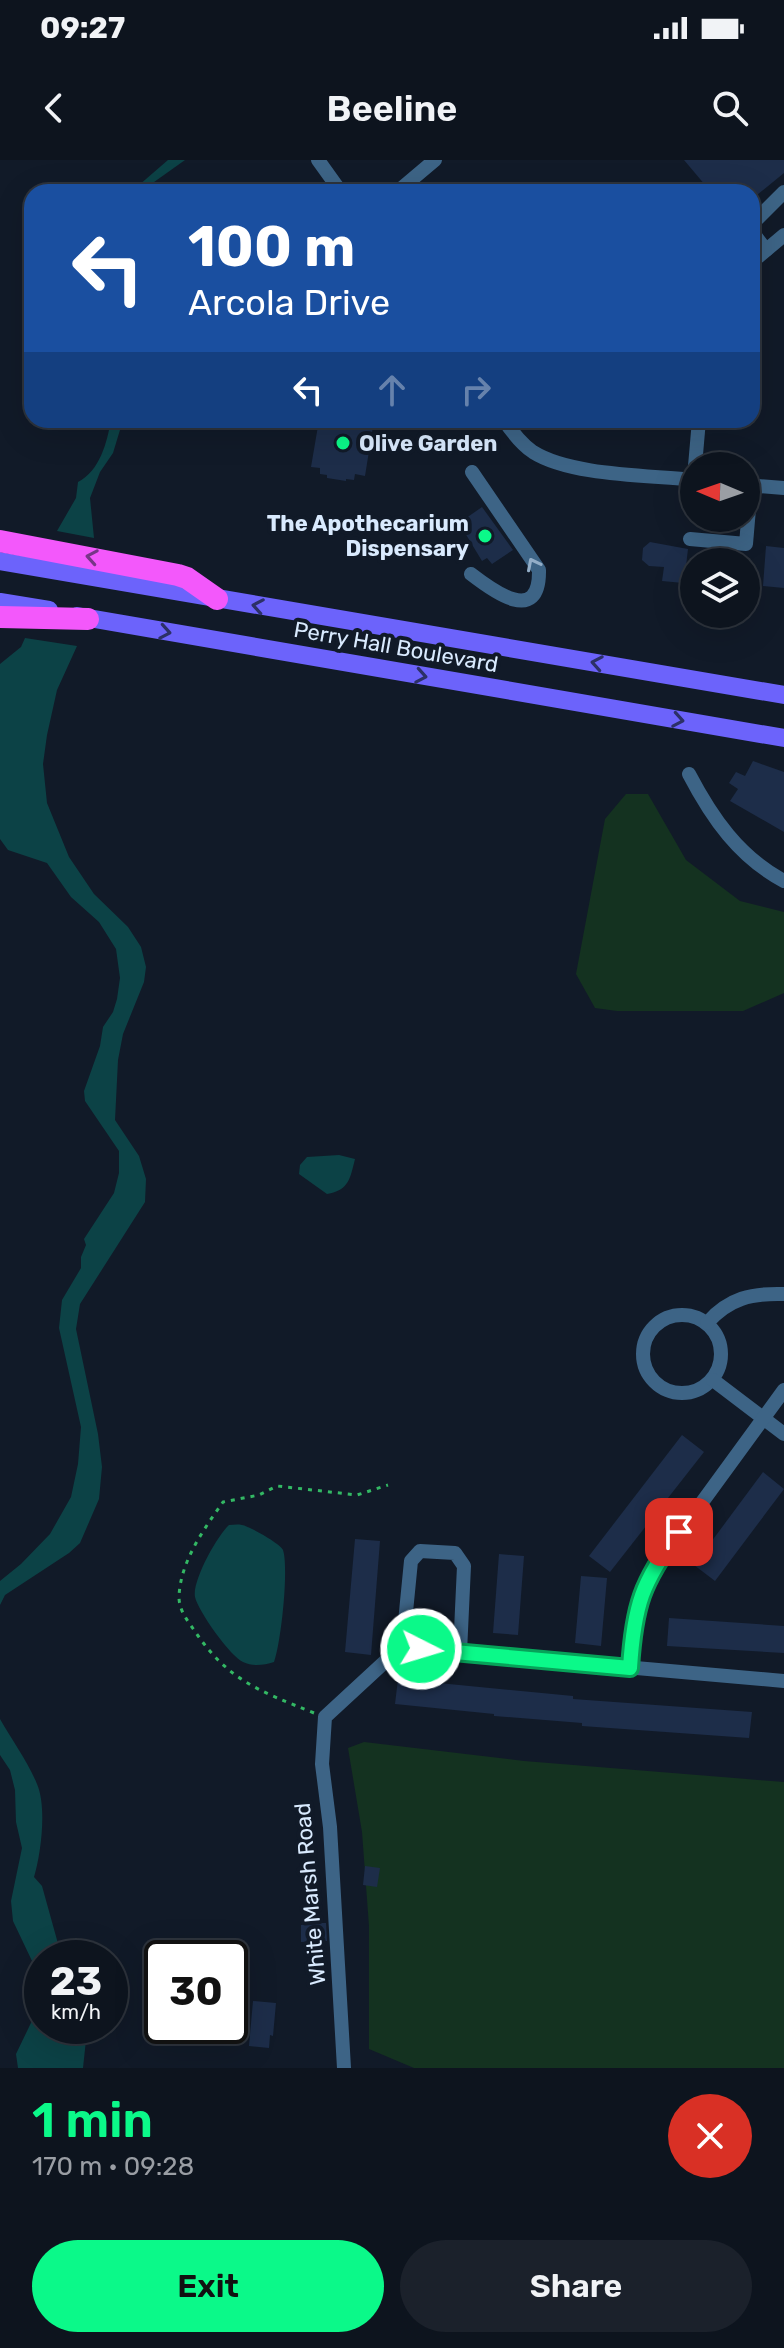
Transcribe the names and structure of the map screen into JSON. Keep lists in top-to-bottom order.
{
  "streets": {
    "main road": ["Perry Hall Boulevard"],
    "street": ["White Marsh Road"]
  },
  "places": ["Olive Garden", "The Apothecarium Dispensary"],
  "north": "left",
  "page": {
    "status": "09:27",
    "header": "Beeline",
    "turn": ["100 m", "Arcola Drive"],
    "speed": "23 km/h",
    "limit": "30",
    "heading": ["1 min", "170 m · 09:28"],
    "buttons": ["Exit", "Share"]
  }
}
